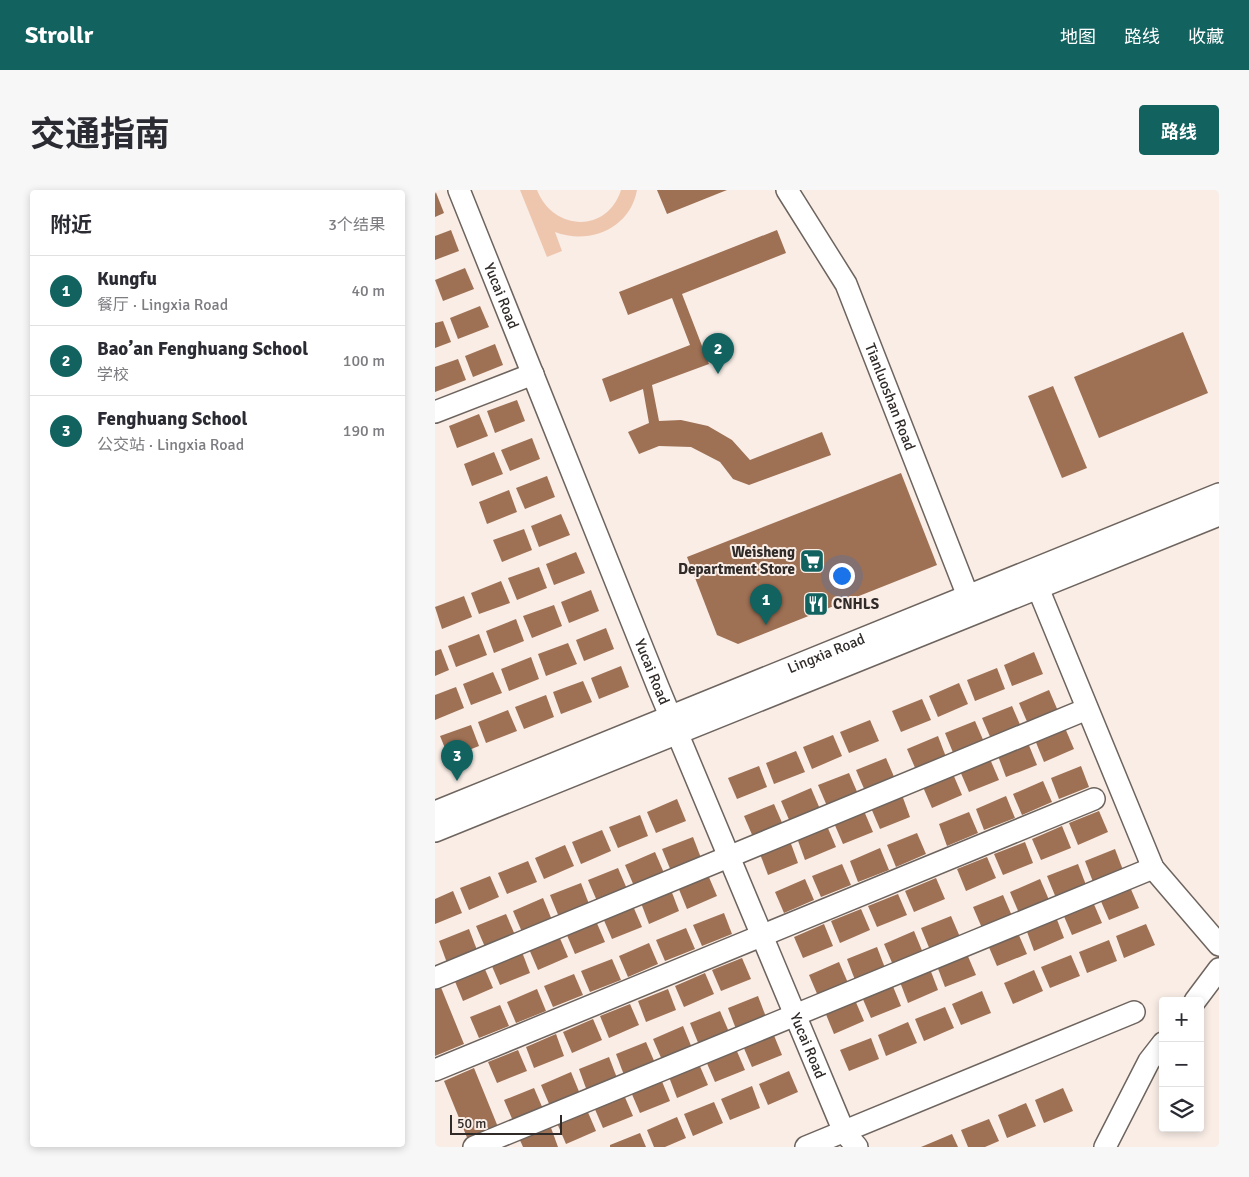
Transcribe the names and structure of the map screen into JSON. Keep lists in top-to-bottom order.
{
  "streets": {
    "street": ["Yucai Road", "Tianluoshan Road", "Lingxia Road"]
  },
  "crossings": [
    ["Yucai Road", "Lingxia Road"],
    ["Tianluoshan Road", "Lingxia Road"]
  ],
  "places": {
    "supermarket": ["Weisheng Department Store"],
    "restaurant": ["CNHLS"]
  },
  "scale_bar": "50 m",
  "page": {
    "header": "Strollr",
    "nav": ["地图", "路线", "收藏"],
    "title": "交通指南",
    "buttons": "路线",
    "heading": ["附近", "3个结果"],
    "list": [
      {
        "mark": "1",
        "name": "Kungfu",
        "note": "餐厅 · Lingxia Road",
        "value": "40 m"
      },
      {
        "mark": "2",
        "name": "Bao’an Fenghuang School",
        "note": "学校",
        "value": "100 m"
      },
      {
        "mark": "3",
        "name": "Fenghuang School",
        "note": "公交站 · Lingxia Road",
        "value": "190 m"
      }
    ],
    "pins": ["2", "1", "3"],
    "map_buttons": ["+", "−"],
    "scale": "50 m"
  }
}
